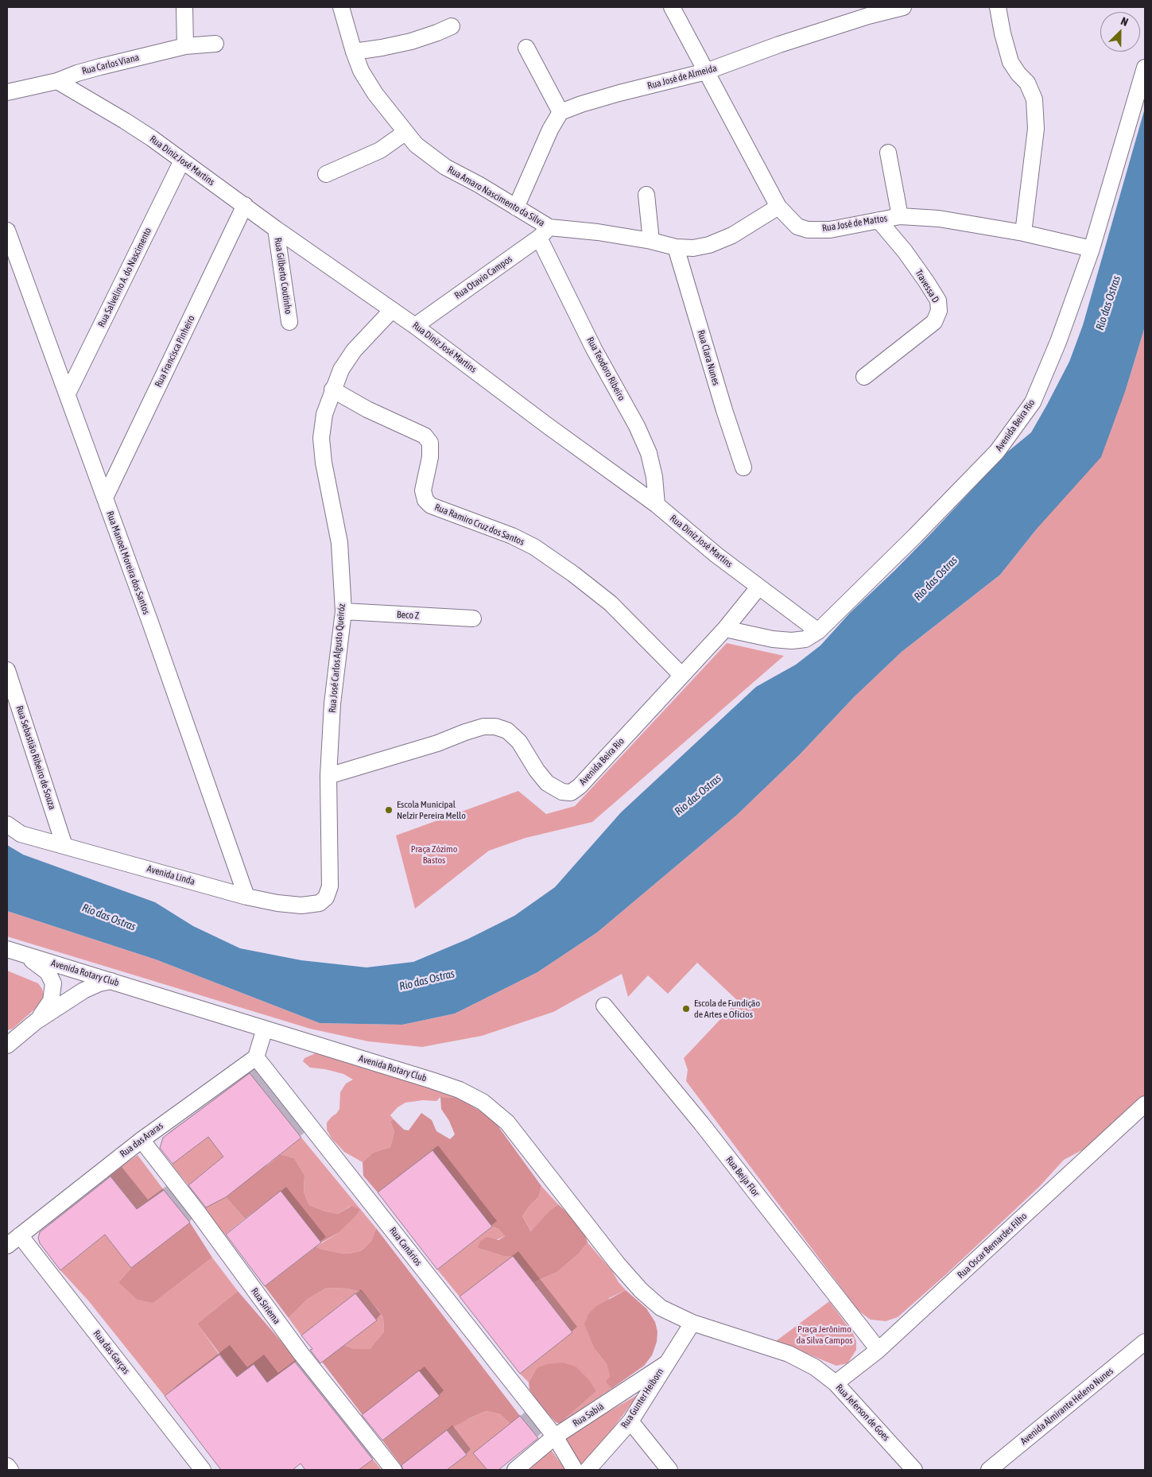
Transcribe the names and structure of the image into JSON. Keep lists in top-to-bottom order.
{
  "streets": {
    "street": [
      "Rua Carlos Viana",
      "Rua José de Almeida",
      "Rua Diniz José Martins",
      "Rua Amaro Nascimento da Silva",
      "Rua José de Mattos",
      "Rua Gilberto Coutinho",
      "Rua Salvelino A. do Nascimento",
      "Rua Otavio Campos",
      "Travessa D",
      "Rua Francisca Pinheiro",
      "Rua Clara Nunes",
      "Rua Teodoro Ribeiro",
      "Avenida Beira Rio",
      "Rua Ramiro Cruz dos Santos",
      "Rua Manoel Moreira dos Santos",
      "Beco Z",
      "Rua José Carlos Algusto Queiróz",
      "Rua Sebastião Ribeiro de Souza",
      "Avenida Linda",
      "Avenida Rotary Club",
      "Rua das Araras",
      "Rua Beija Flor",
      "Rua Oscar Bernardes Filho",
      "Rua Canários",
      "Rua Siriema",
      "Rua das Garças",
      "Rua Gunter Heiborn",
      "Avenida Almirante Heleno Nunes",
      "Rua Jeferson de Goes",
      "Rua Sabiá"
    ]
  },
  "crossings": [
    ["Rua Carlos Viana", "Rua Diniz José Martins"],
    ["Rua José de Almeida", "Rua José de Mattos"],
    ["Rua Diniz José Martins", "Rua Gilberto Coutinho"],
    ["Rua Diniz José Martins", "Rua Salvelino A. do Nascimento"],
    ["Rua Diniz José Martins", "Rua Otavio Campos"],
    ["Rua Diniz José Martins", "Rua Francisca Pinheiro"],
    ["Rua Diniz José Martins", "Rua Teodoro Ribeiro"],
    ["Rua Diniz José Martins", "Avenida Beira Rio"],
    ["Rua Diniz José Martins", "Rua José Carlos Algusto Queiróz"],
    ["Rua Amaro Nascimento da Silva", "Rua José de Mattos"],
    ["Rua Amaro Nascimento da Silva", "Rua Otavio Campos"],
    ["Rua Amaro Nascimento da Silva", "Rua Clara Nunes"],
    ["Rua Amaro Nascimento da Silva", "Rua Teodoro Ribeiro"],
    ["Rua José de Mattos", "Travessa D"],
    ["Rua José de Mattos", "Avenida Beira Rio"],
    ["Rua Salvelino A. do Nascimento", "Rua Manoel Moreira dos Santos"],
    ["Rua Otavio Campos", "Rua Teodoro Ribeiro"],
    ["Rua Francisca Pinheiro", "Rua Manoel Moreira dos Santos"],
    ["Avenida Beira Rio", "Rua Ramiro Cruz dos Santos"],
    ["Avenida Beira Rio", "Rua José Carlos Algusto Queiróz"],
    ["Rua Ramiro Cruz dos Santos", "Rua José Carlos Algusto Queiróz"],
    ["Rua Manoel Moreira dos Santos", "Avenida Linda"],
    ["Beco Z", "Rua José Carlos Algusto Queiróz"],
    ["Rua José Carlos Algusto Queiróz", "Avenida Linda"],
    ["Rua Sebastião Ribeiro de Souza", "Avenida Linda"],
    ["Avenida Rotary Club", "Rua Gunter Heiborn"],
    ["Avenida Rotary Club", "Rua Jeferson de Goes"],
    ["Rua das Araras", "Rua Canários"],
    ["Rua das Araras", "Rua Siriema"],
    ["Rua das Araras", "Rua das Garças"],
    ["Rua Beija Flor", "Rua Oscar Bernardes Filho"],
    ["Rua Oscar Bernardes Filho", "Rua Jeferson de Goes"],
    ["Rua Canários", "Rua Sabiá"],
    ["Rua Gunter Heiborn", "Rua Jeferson de Goes"],
    ["Rua Gunter Heiborn", "Rua Sabiá"]
  ],
  "water": ["Rio das Ostras"],
  "parks": ["Praça Zózimo Bastos", "Praça Jerônimo da Silva Campos"],
  "places": ["Escola Municipal Nelzir Pereira Mello", "Escola de Fundição de Artes e Ofícios"],
  "north": "top right"
}
